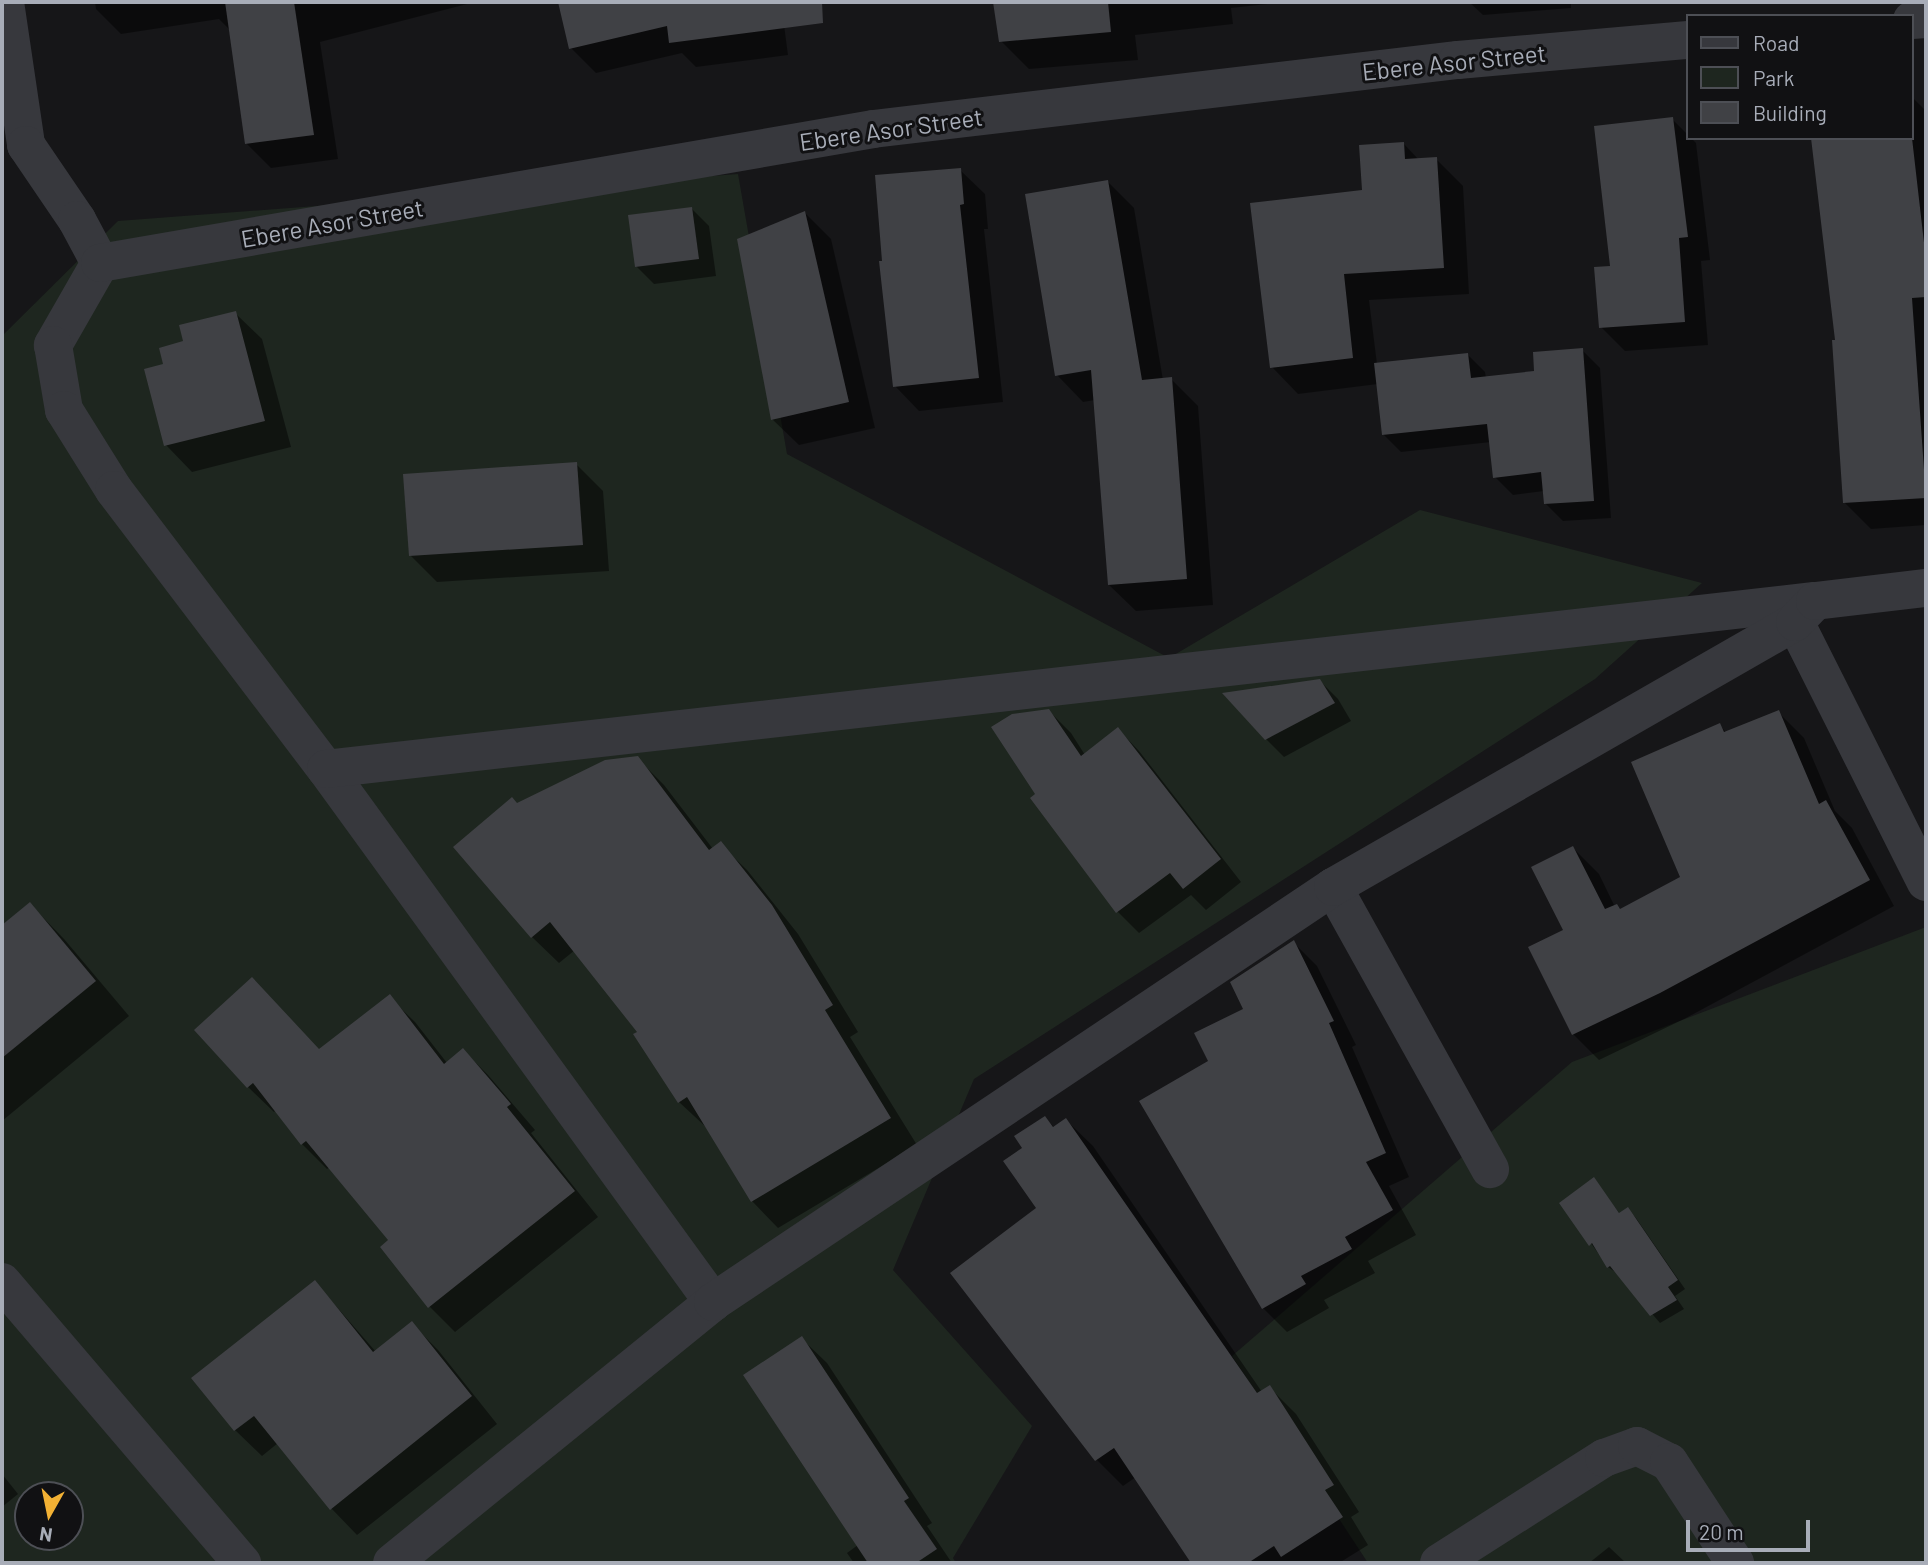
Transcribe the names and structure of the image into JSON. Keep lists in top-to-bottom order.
{
  "streets": {
    "street": ["Ebere Asor Street"]
  },
  "legend": ["Road", "Park", "Building"],
  "scale_bar": "20 m",
  "north": "bottom"
}
